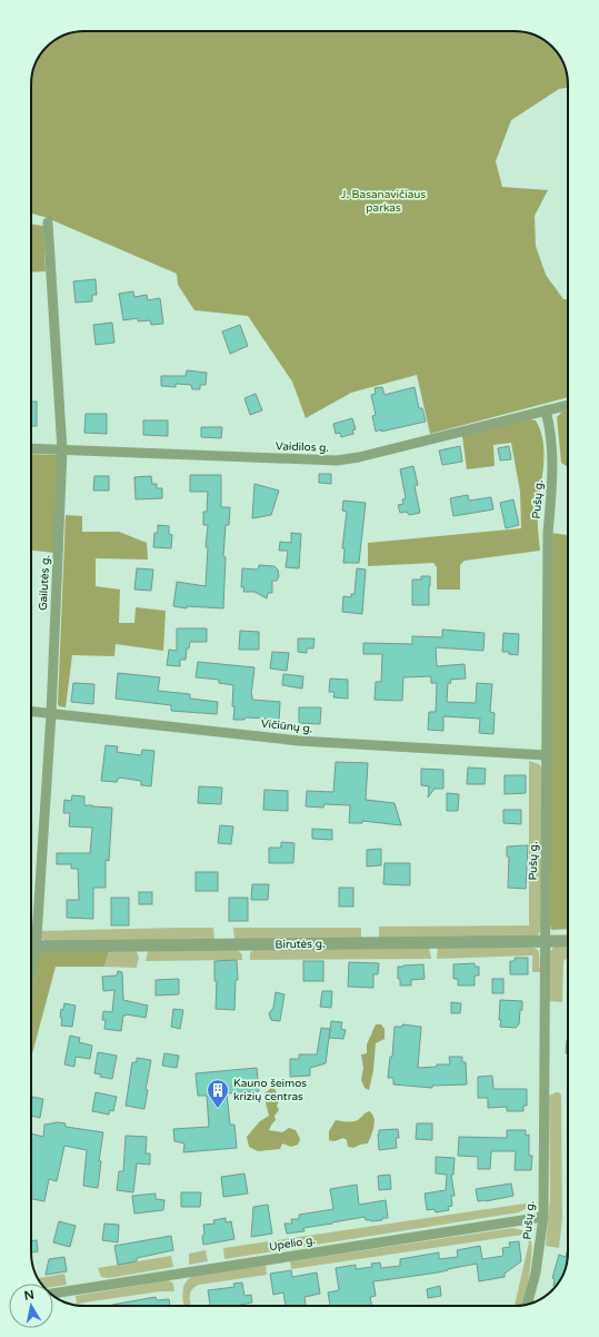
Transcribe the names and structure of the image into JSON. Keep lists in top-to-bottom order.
{
  "streets": {
    "street": [
      "Vaidilos g.",
      "Pušų g.",
      "Gailutės g.",
      "Vičiūnų g.",
      "Birutės g.",
      "Upelio g."
    ]
  },
  "crossings": [
    ["Vaidilos g.", "Pušų g."],
    ["Vaidilos g.", "Gailutės g."],
    ["Pušų g.", "Vičiūnų g."],
    ["Pušų g.", "Birutės g."],
    ["Pušų g.", "Upelio g."],
    ["Gailutės g.", "Vičiūnų g."],
    ["Gailutės g.", "Birutės g."]
  ],
  "parks": ["J. Basanavičiaus parkas"],
  "places": {
    "building": ["Kauno šeimos krizių centras"]
  },
  "north": "top"
}
